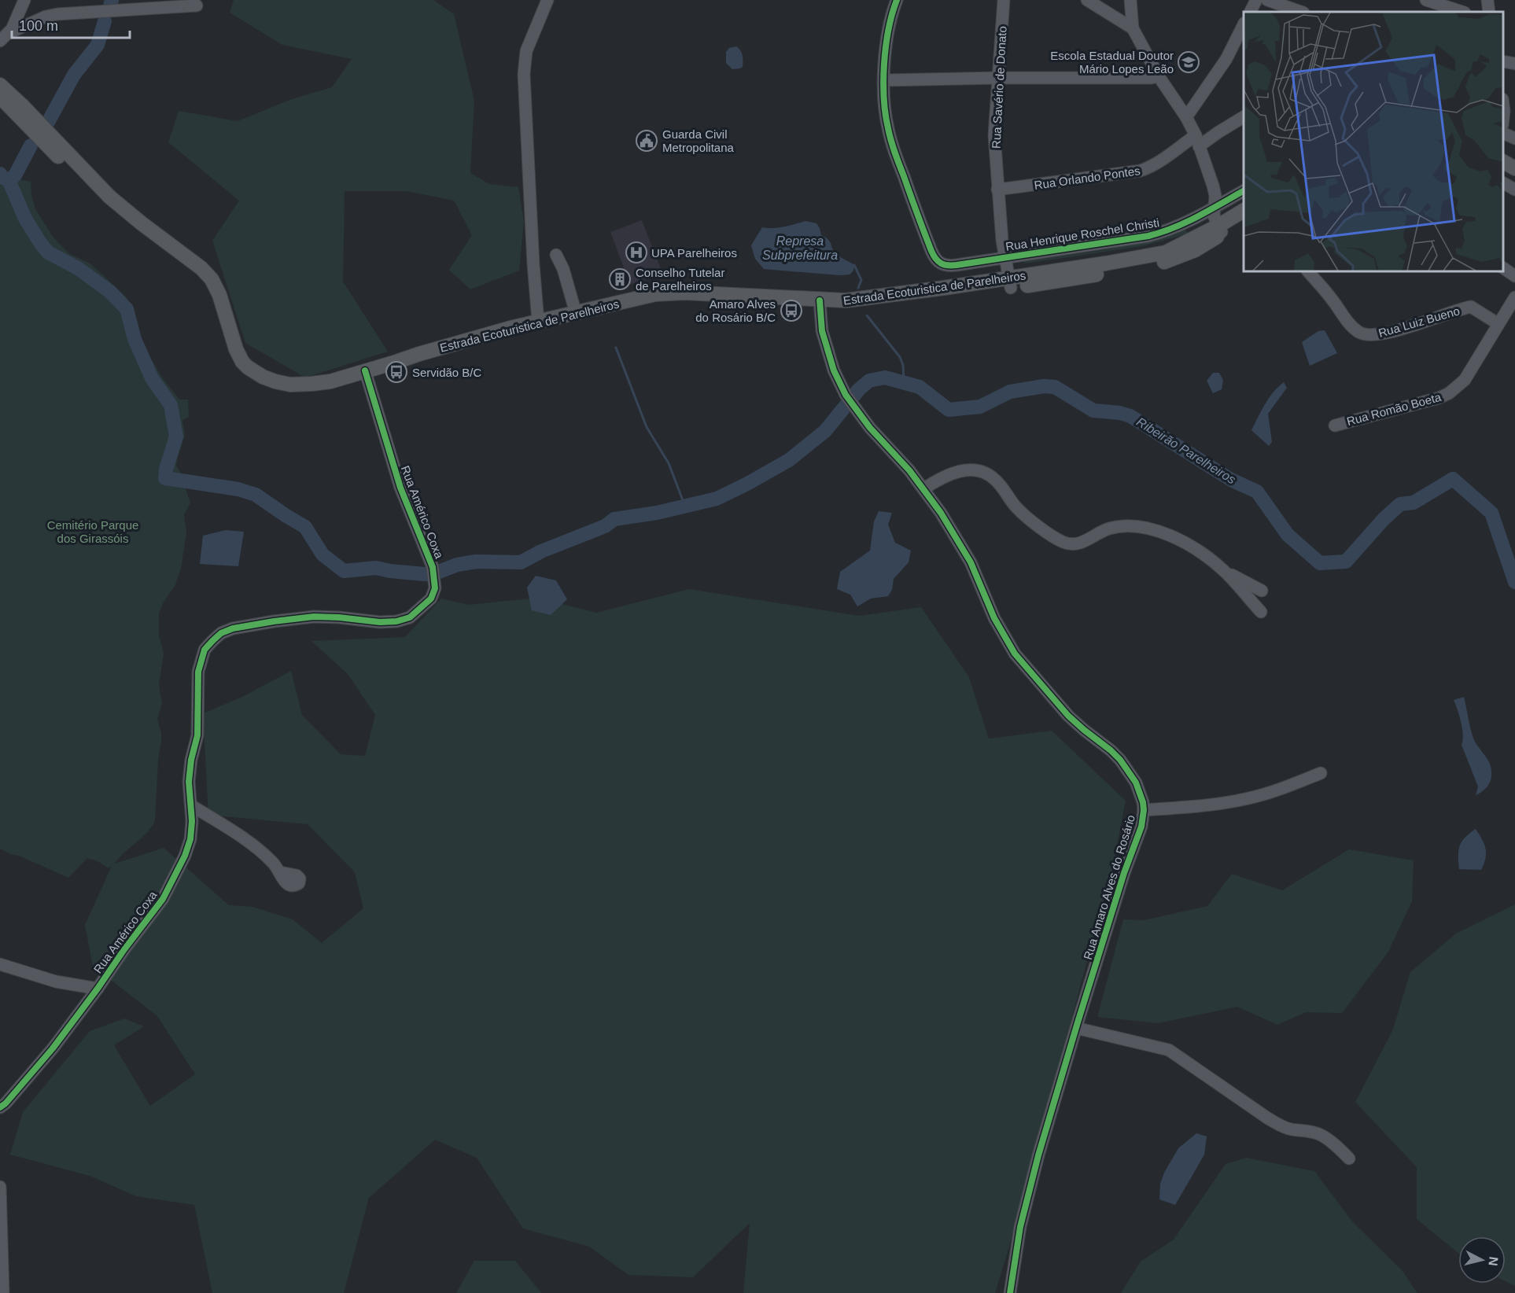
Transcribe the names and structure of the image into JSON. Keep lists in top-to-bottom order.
{
  "streets": {
    "main road": ["Estrada Ecoturistica de Parelheiros"],
    "street": [
      "Rua Savério de Donato",
      "Rua Orlando Pontes",
      "Rua Henrique Roschel Christi",
      "Rua Luiz Bueno",
      "Rua Romão Boeta",
      "Rua Américo Coxa",
      "Rua Amaro Alves do Rosário"
    ]
  },
  "crossings": [
    ["Rua Savério de Donato", "Rua Orlando Pontes"],
    ["Rua Savério de Donato", "Rua Henrique Roschel Christi"],
    ["Rua Savério de Donato", "Estrada Ecoturistica de Parelheiros"],
    ["Estrada Ecoturistica de Parelheiros", "Rua Américo Coxa"],
    ["Estrada Ecoturistica de Parelheiros", "Rua Amaro Alves do Rosário"],
    ["Rua Luiz Bueno", "Rua Romão Boeta"]
  ],
  "water": ["Represa Subprefeitura", "Ribeirão Parelheiros"],
  "parks": ["Cemitério Parque dos Girassóis"],
  "places": {
    "school or university": ["Escola Estadual Doutor Mário Lopes Leão"],
    "public building": ["Guarda Civil Metropolitana"],
    "hospital": ["UPA Parelheiros"],
    "building": ["Conselho Tutelar de Parelheiros"],
    "bus stop": ["Amaro Alves do Rosário B/C", "Servidão B/C"]
  },
  "scale_bar": "100 m",
  "north": "right"
}
